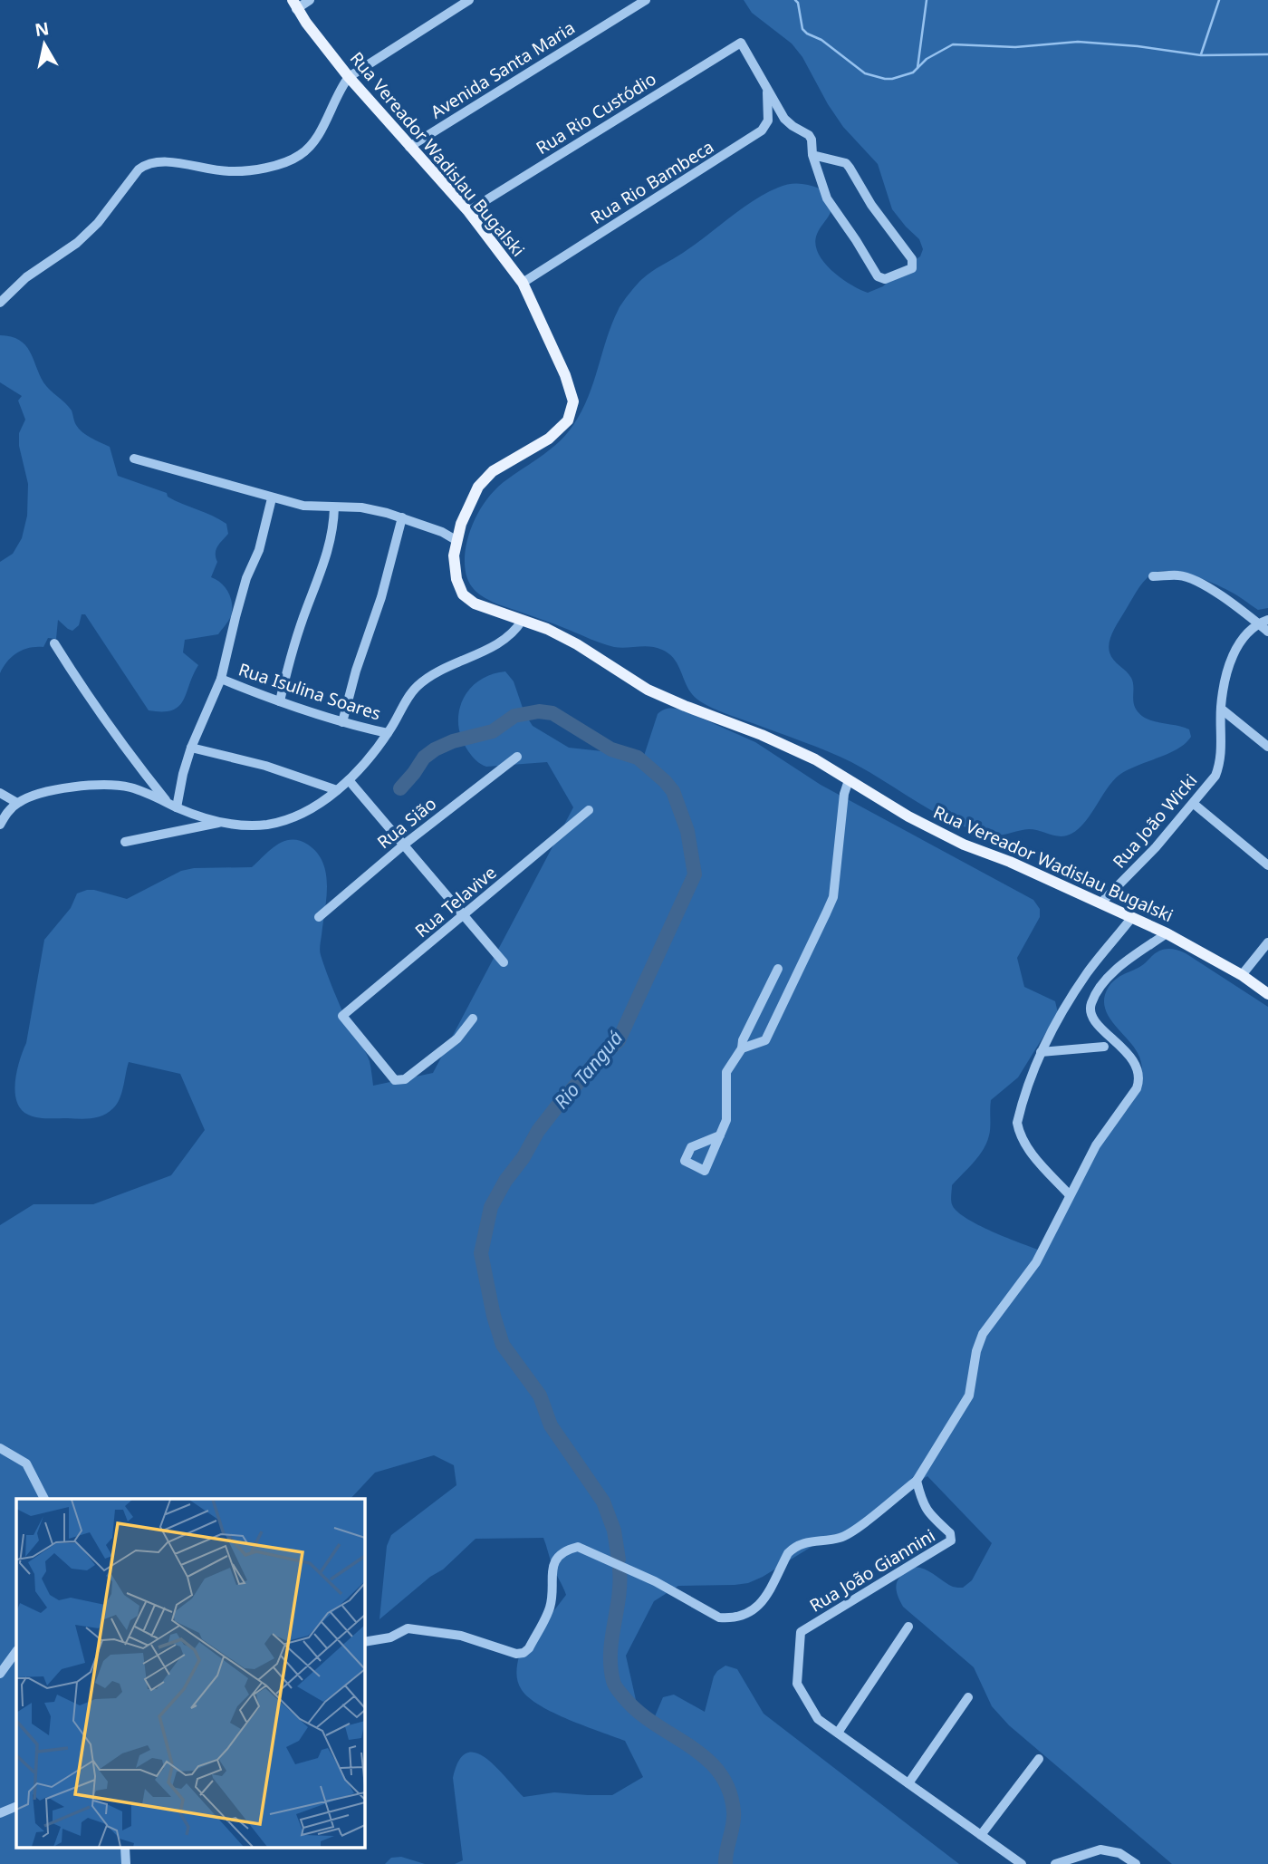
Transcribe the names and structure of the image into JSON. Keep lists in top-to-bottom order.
{
  "streets": {
    "main road": ["Rua Vereador Wadislau Bugalski"],
    "street": [
      "Avenida Santa Maria",
      "Rua Rio Custódio",
      "Rua Rio Bambeca",
      "Rua Isulina Soares",
      "Rua João Wicki",
      "Rua Sião",
      "Rua Telavive",
      "Rua João Giannini"
    ]
  },
  "crossings": [
    ["Avenida Santa Maria", "Rua Vereador Wadislau Bugalski"],
    ["Rua Rio Custódio", "Rua Vereador Wadislau Bugalski"],
    ["Rua Rio Custódio", "Rua Rio Bambeca"],
    ["Rua Vereador Wadislau Bugalski", "Rua Rio Bambeca"],
    ["Rua Vereador Wadislau Bugalski", "Rua João Wicki"]
  ],
  "water": ["Rio Tanguá"],
  "north": "top"
}
